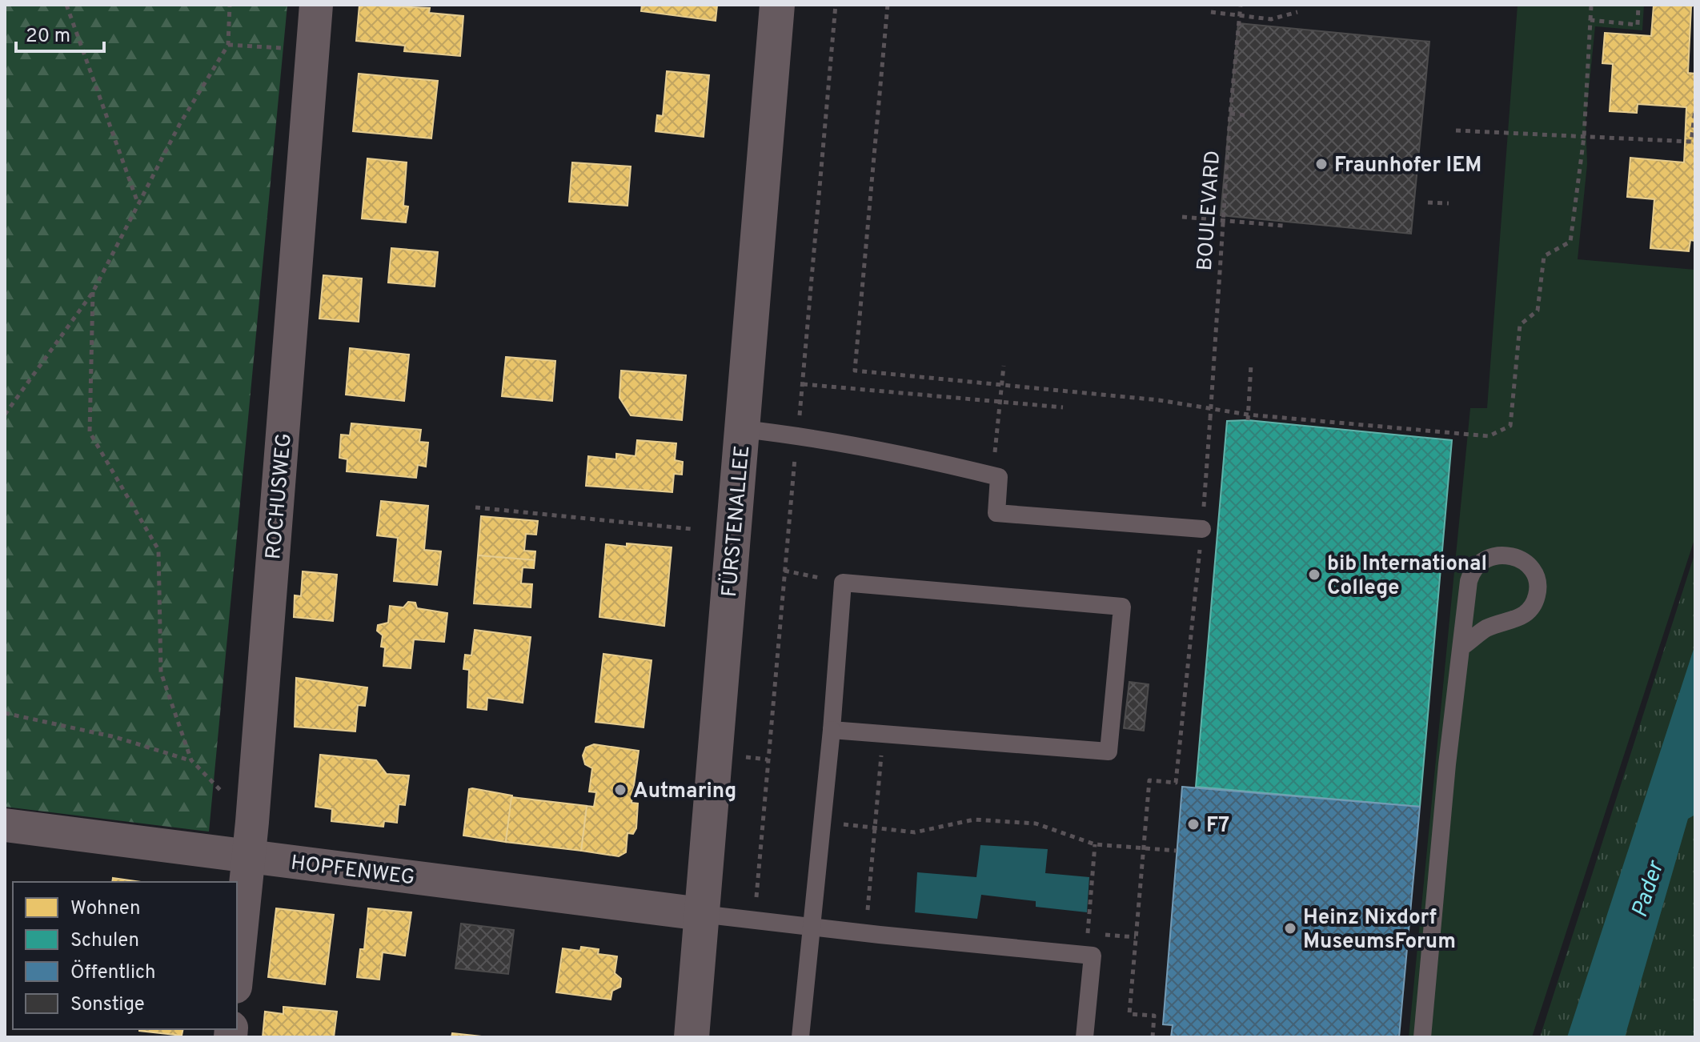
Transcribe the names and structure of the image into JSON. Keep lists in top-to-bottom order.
{
  "streets": {
    "street": ["ROCHUSWEG", "FÜRSTENALLEE", "HOPFENWEG"],
    "path": ["BOULEVARD"]
  },
  "crossings": [
    ["ROCHUSWEG", "HOPFENWEG"],
    ["FÜRSTENALLEE", "HOPFENWEG"]
  ],
  "water": ["Pader"],
  "places": [
    "Fraunhofer IEM",
    "bib International College",
    "Autmaring",
    "F7",
    "Heinz Nixdorf MuseumsForum"
  ],
  "legend": [
    "Wohnen",
    "Schulen",
    "Öffentlich",
    "Sonstige"
  ],
  "scale_bar": "20 m"
}
